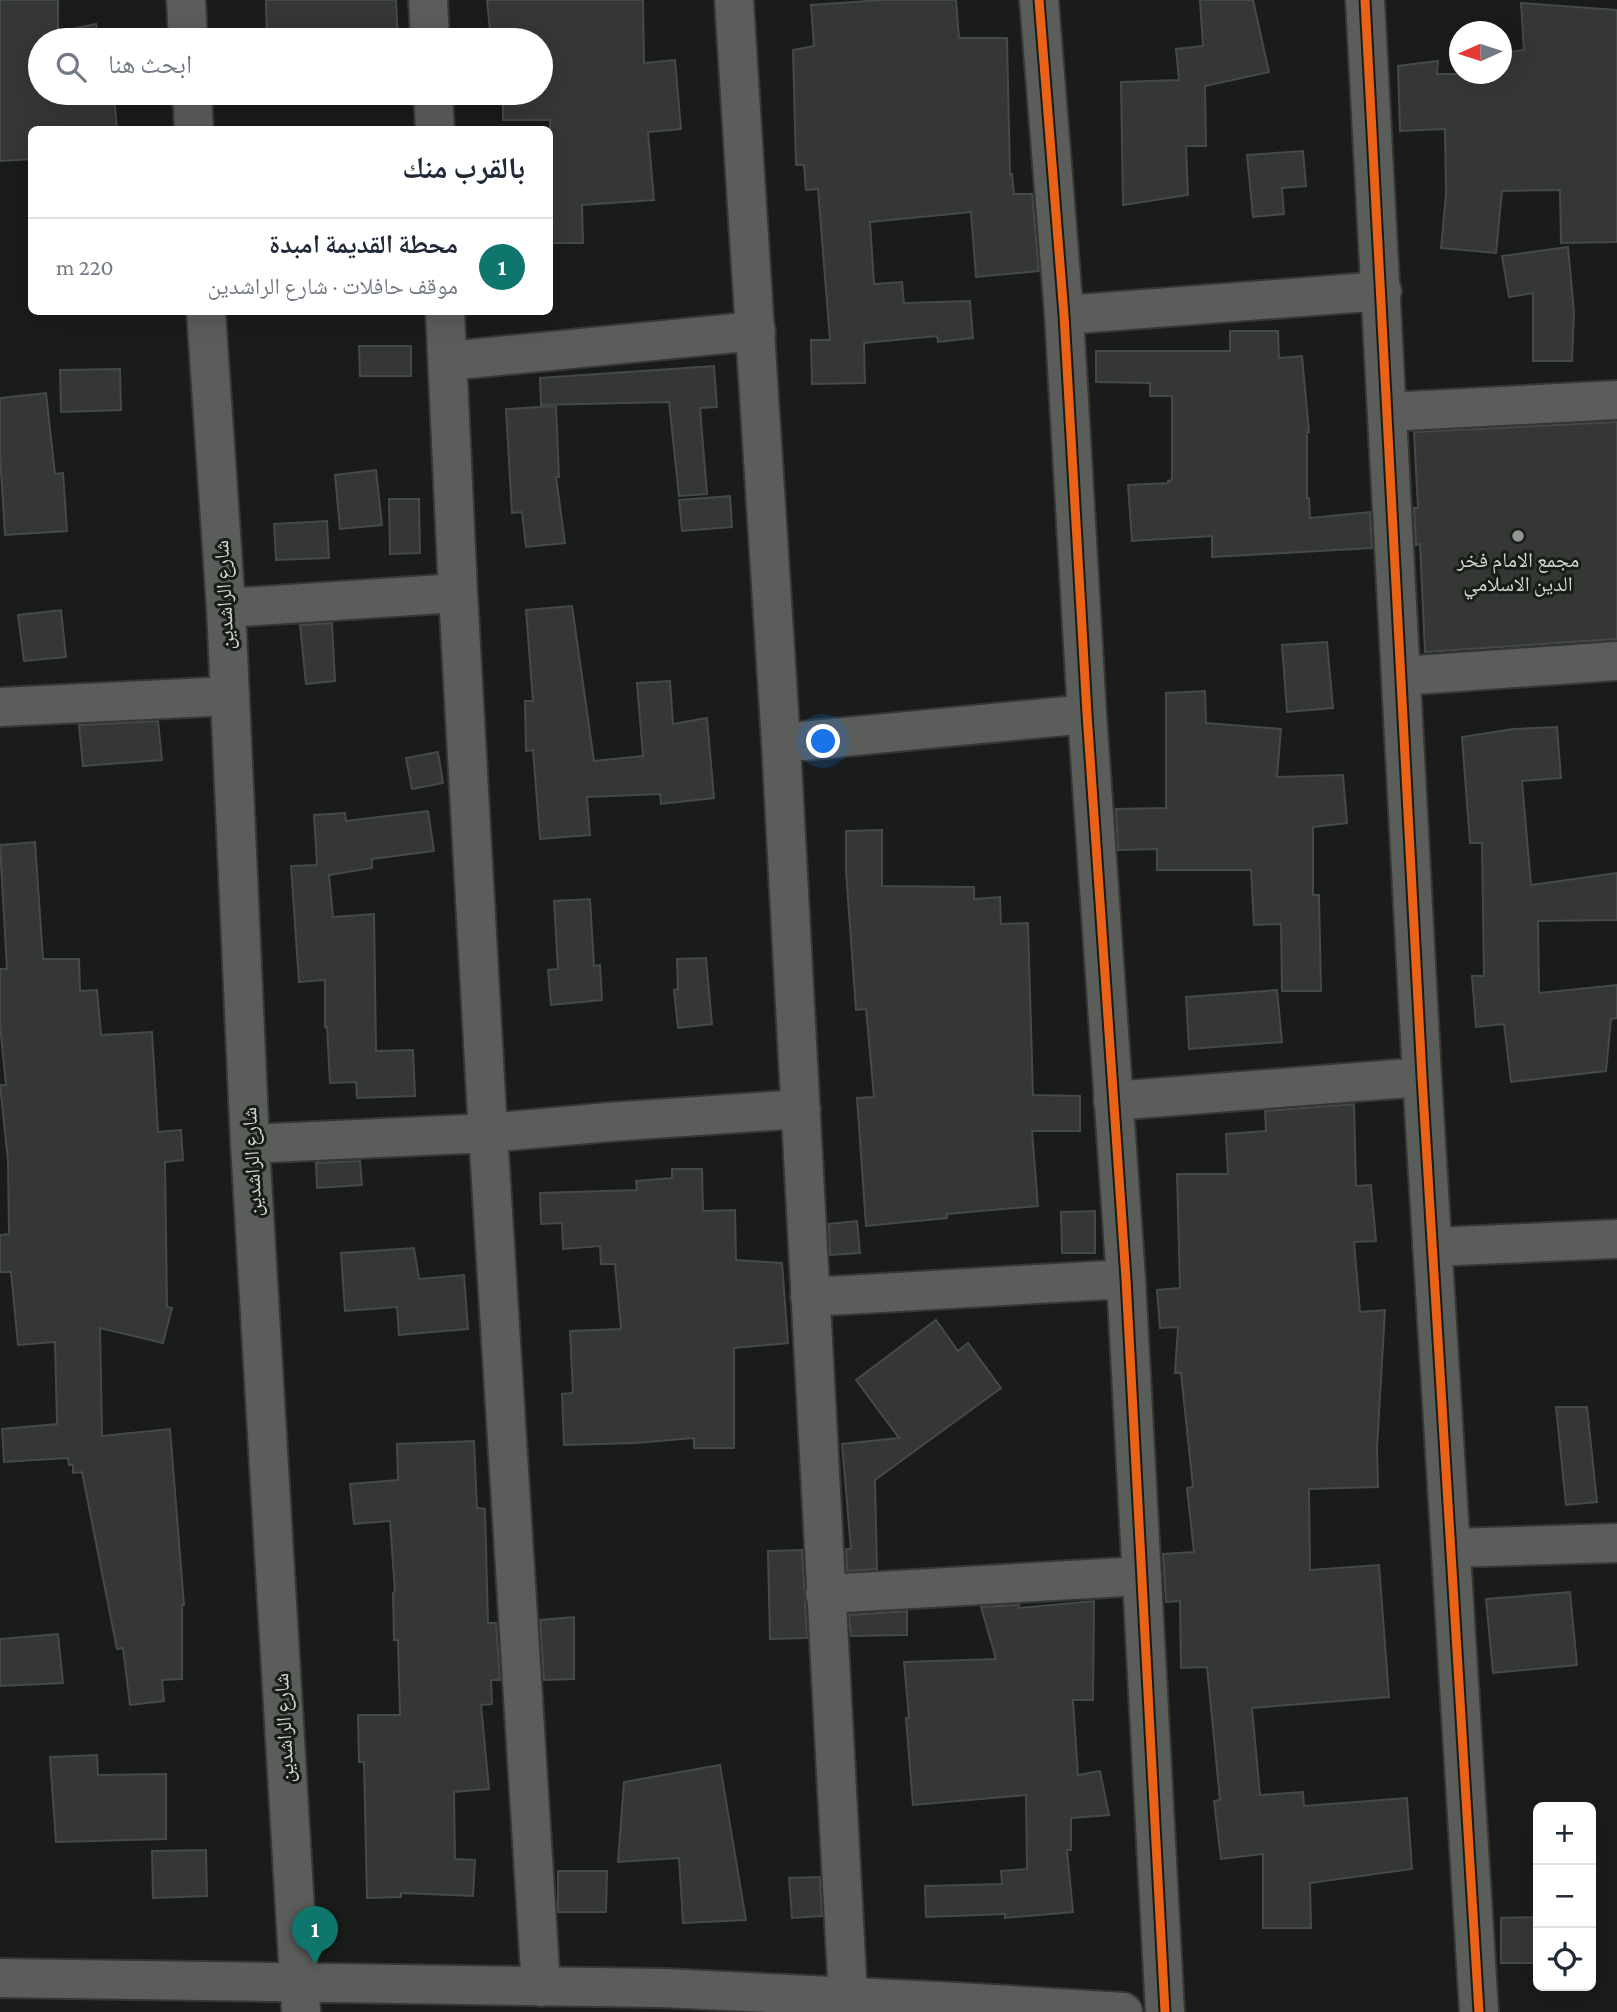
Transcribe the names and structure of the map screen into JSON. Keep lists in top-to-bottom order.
{
  "streets": {
    "street": ["شارع الراشدين"]
  },
  "places": ["مجمع الامام فخر الدين الاسلامي"],
  "north": "left",
  "page": {
    "search": "ابحث هنا",
    "heading": "بالقرب منك",
    "list": [
      {
        "mark": "1",
        "name": "محطة القديمة امبدة",
        "note": "موقف حافلات · شارع الراشدين",
        "value": "220 m"
      }
    ],
    "map_buttons": ["+", "−"],
    "pins": "1"
  }
}
